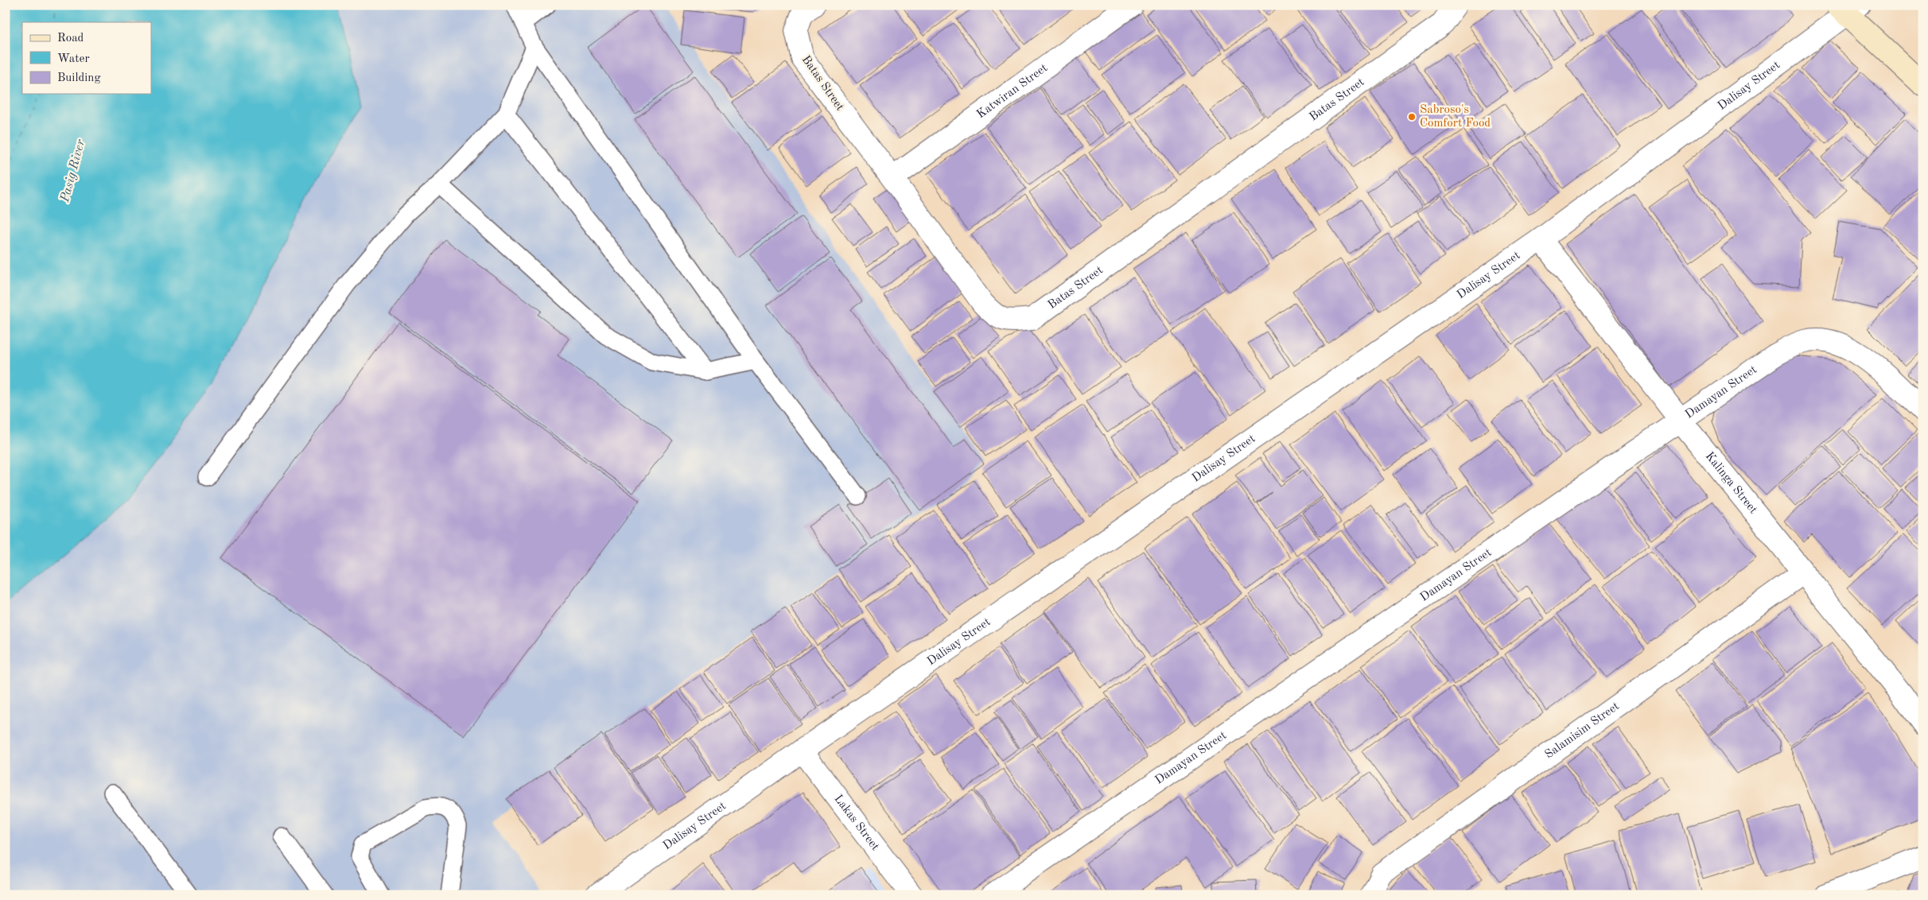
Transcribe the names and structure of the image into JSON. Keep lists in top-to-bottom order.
{
  "streets": {
    "street": [
      "Batas Street",
      "Dalisay Street",
      "Katwiran Street",
      "Damayan Street",
      "Kalinga Street",
      "Salamisim Street",
      "Lakas Street"
    ]
  },
  "crossings": [
    ["Batas Street", "Katwiran Street"],
    ["Dalisay Street", "Kalinga Street"],
    ["Dalisay Street", "Lakas Street"],
    ["Damayan Street", "Kalinga Street"],
    ["Kalinga Street", "Salamisim Street"]
  ],
  "water": ["Pasig River"],
  "places": ["Sabroso's Comfort Food"],
  "legend": ["Road", "Water", "Building"]
}
